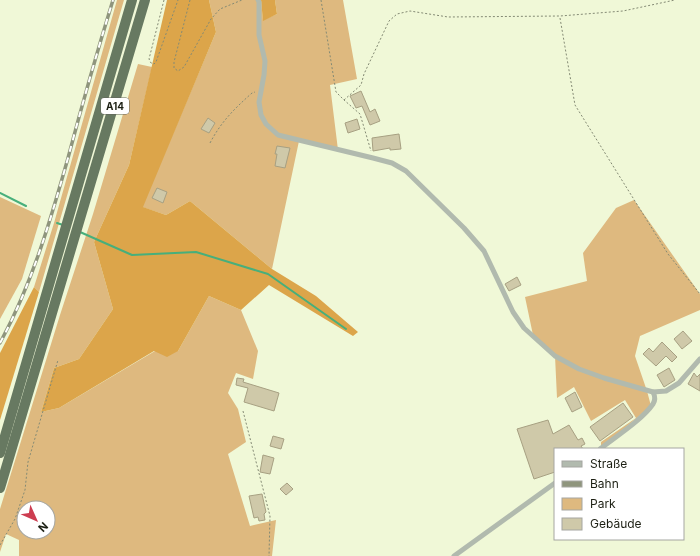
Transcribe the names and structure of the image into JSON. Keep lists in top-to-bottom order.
{
  "streets": {
    "highway": ["A14"]
  },
  "legend": [
    "Straße",
    "Bahn",
    "Park",
    "Gebäude"
  ],
  "north": "bottom right"
}
